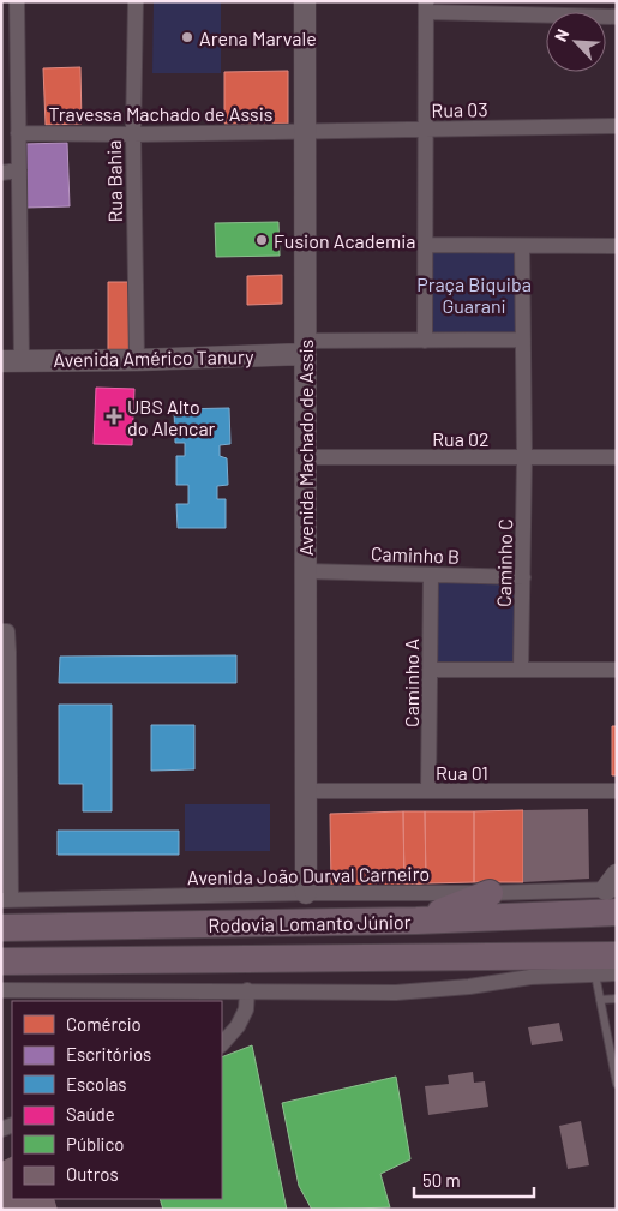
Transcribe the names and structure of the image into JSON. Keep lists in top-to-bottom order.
{
  "streets": {
    "highway": ["Rodovia Lomanto Júnior"],
    "street": [
      "Rua 03",
      "Travessa Machado de Assis",
      "Rua Bahia",
      "Avenida Américo Tanury",
      "Rua 02",
      "Avenida Machado de Assis",
      "Caminho B",
      "Caminho C",
      "Caminho A",
      "Rua 01",
      "Avenida João Durval Carneiro"
    ]
  },
  "crossings": [
    ["Rua 03", "Travessa Machado de Assis"],
    ["Rua 03", "Avenida Machado de Assis"],
    ["Travessa Machado de Assis", "Rua Bahia"],
    ["Travessa Machado de Assis", "Avenida Machado de Assis"],
    ["Rua Bahia", "Avenida Américo Tanury"],
    ["Avenida Américo Tanury", "Avenida Machado de Assis"],
    ["Rua 02", "Avenida Machado de Assis"],
    ["Rua 02", "Caminho C"],
    ["Avenida Machado de Assis", "Caminho B"],
    ["Avenida Machado de Assis", "Rua 01"],
    ["Avenida Machado de Assis", "Avenida João Durval Carneiro"],
    ["Caminho B", "Caminho C"],
    ["Caminho B", "Caminho A"],
    ["Caminho A", "Rua 01"],
    ["Avenida João Durval Carneiro", "Rodovia Lomanto Júnior"]
  ],
  "parks": ["Praça Biquiba Guarani"],
  "places": {
    "other": ["Arena Marvale", "Fusion Academia"],
    "health": ["UBS Alto do Alencar"]
  },
  "legend": [
    "Comércio",
    "Escritórios",
    "Escolas",
    "Saúde",
    "Público",
    "Outros"
  ],
  "scale_bar": "50 m",
  "north": "top left"
}
